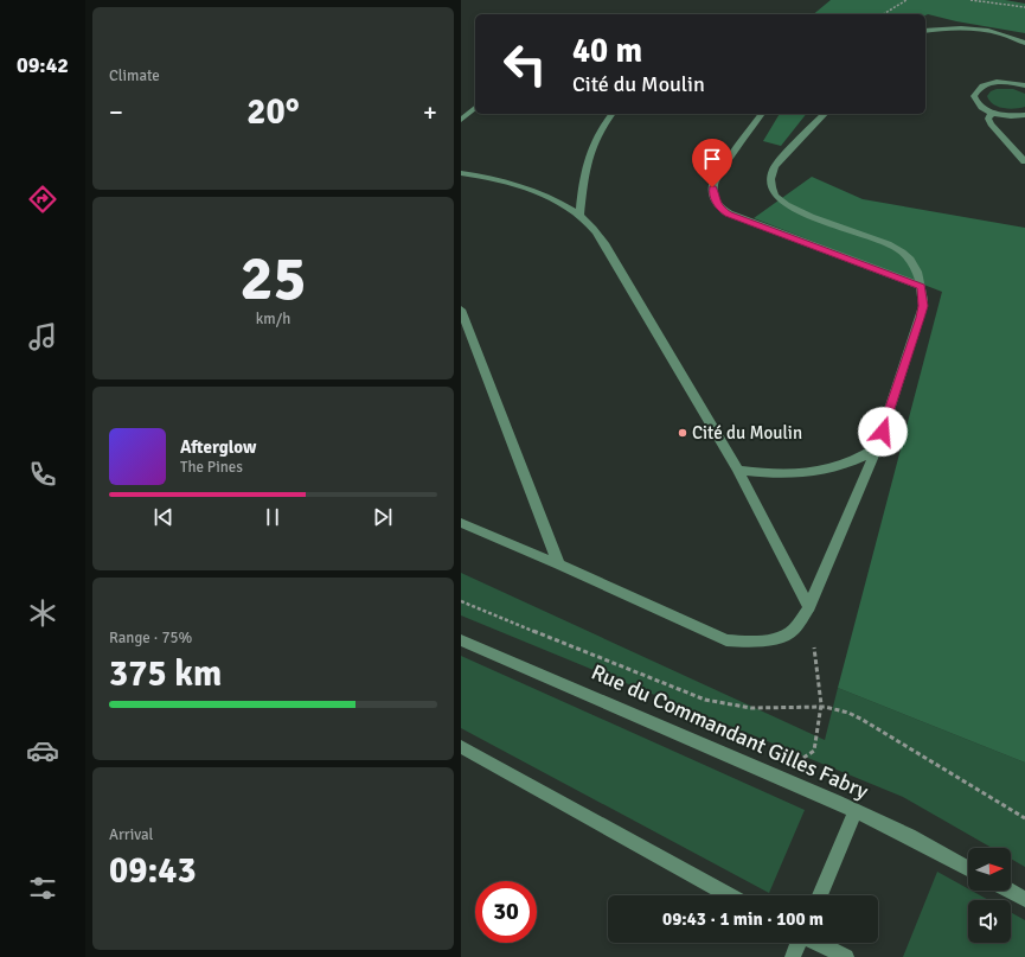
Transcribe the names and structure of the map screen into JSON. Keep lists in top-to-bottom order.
{
  "streets": {
    "street": ["Rue du Commandant Gilles Fabry"]
  },
  "places": ["Cité du Moulin"],
  "north": "right",
  "page": {
    "tabs": "09:42",
    "tile": [
      "Climate",
      ["25", "km/h"],
      ["Range · 75%", "375 km"],
      ["Arrival", "09:43"]
    ],
    "turn": ["40 m", "Cité du Moulin"],
    "heat": ["−", "20°", "+"],
    "song": ["Afterglow", "The Pines"],
    "limit": "30",
    "trip": "09:43 · 1 min · 100 m"
  }
}
